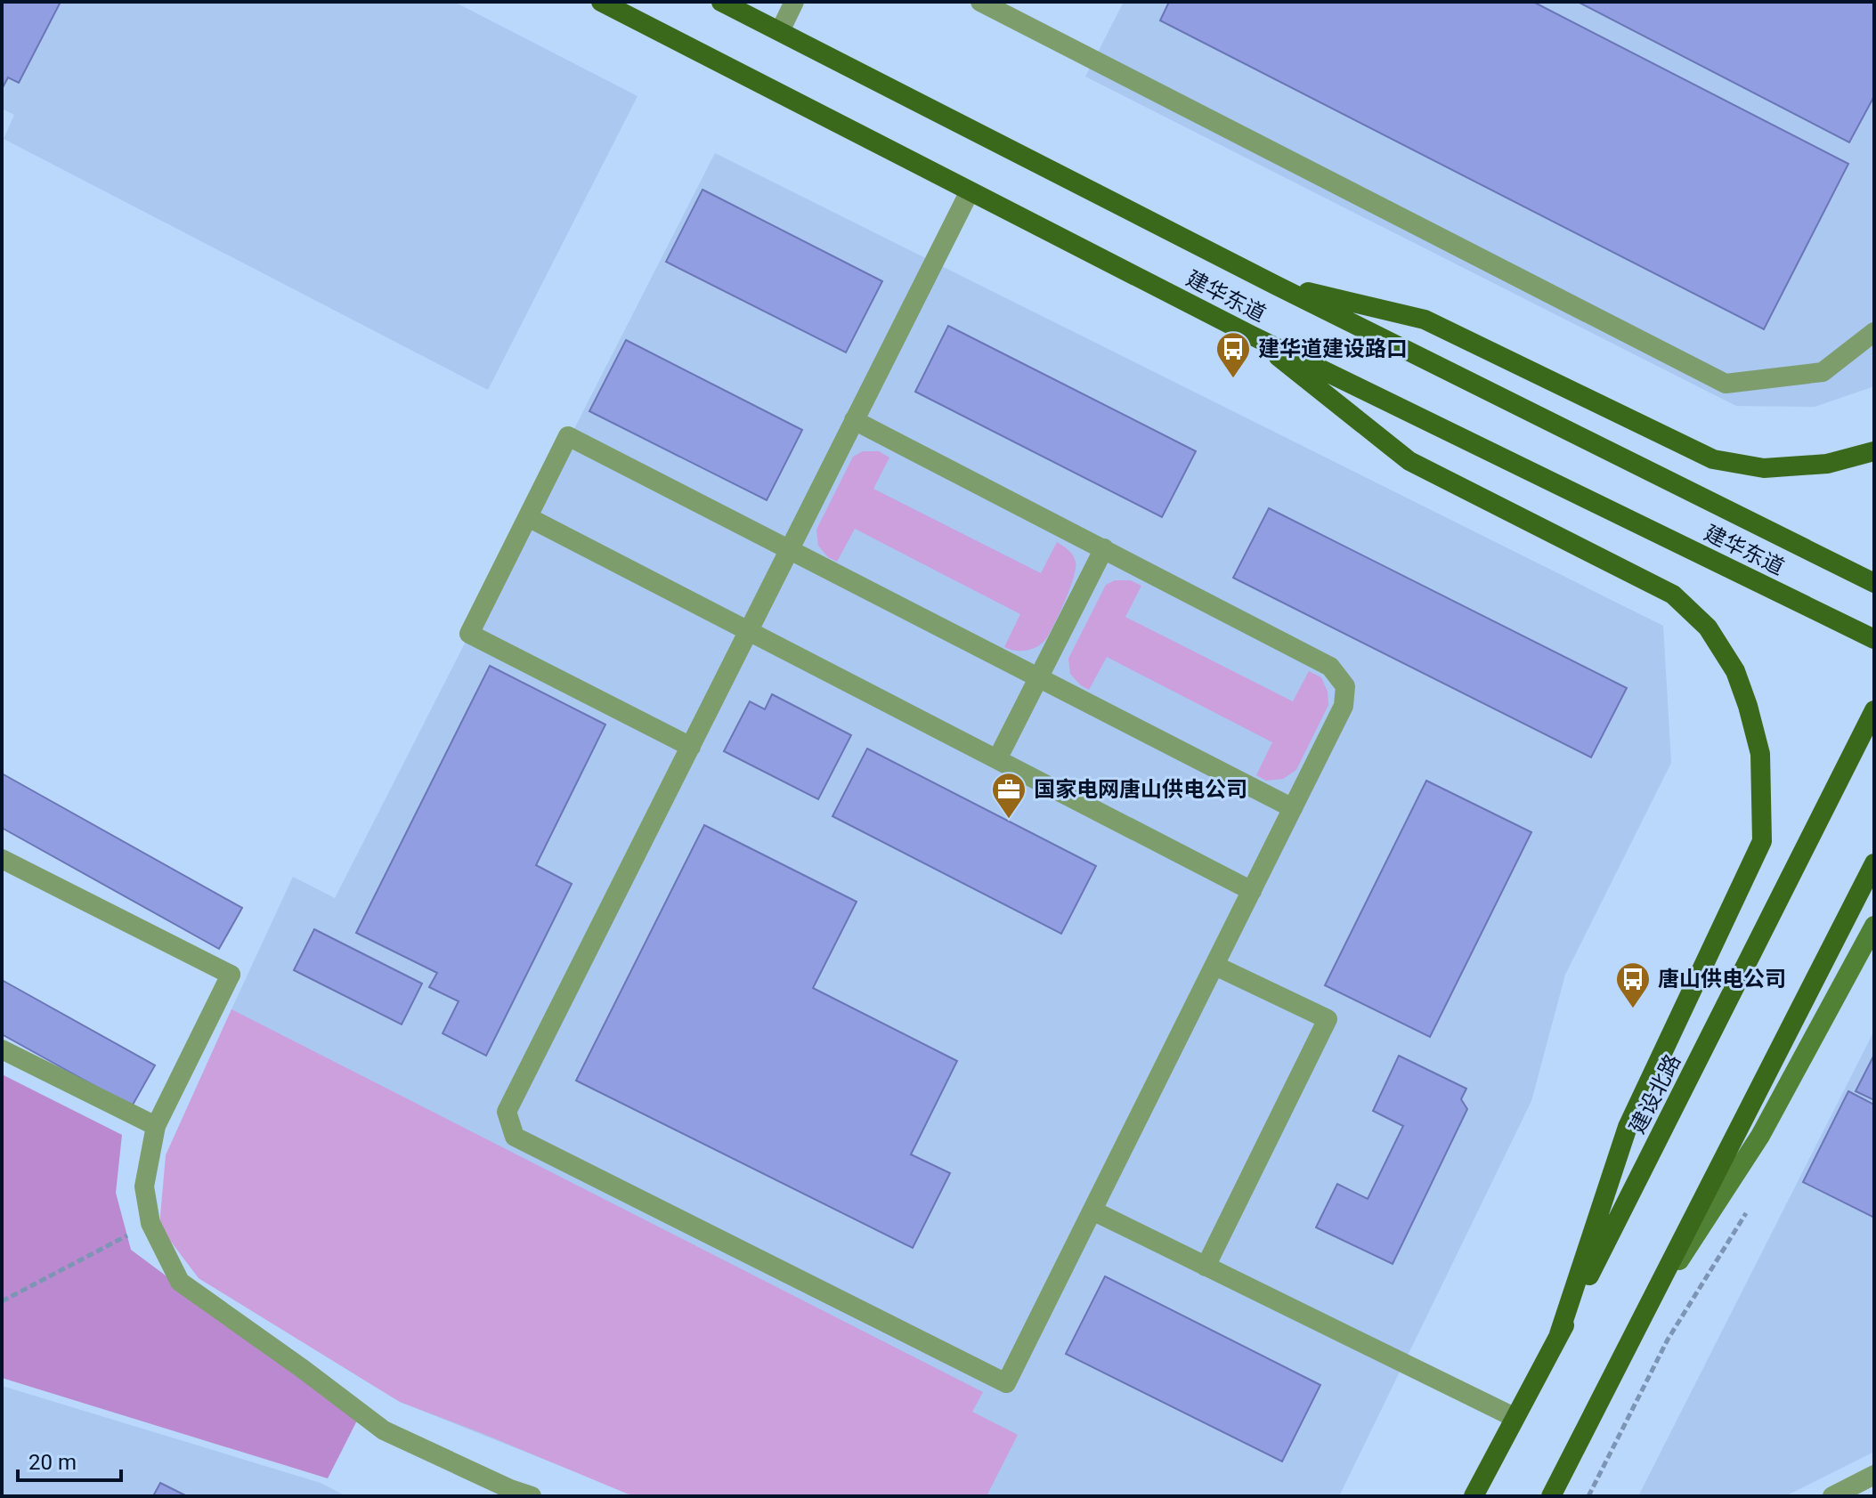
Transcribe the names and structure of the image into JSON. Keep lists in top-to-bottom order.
{
  "streets": {
    "main road": ["建华东道", "建设北路"]
  },
  "places": {
    "bus stop": ["建华道建设路口", "唐山供电公司"],
    "office": ["国家电网唐山供电公司"]
  },
  "scale_bar": "20 m"
}
